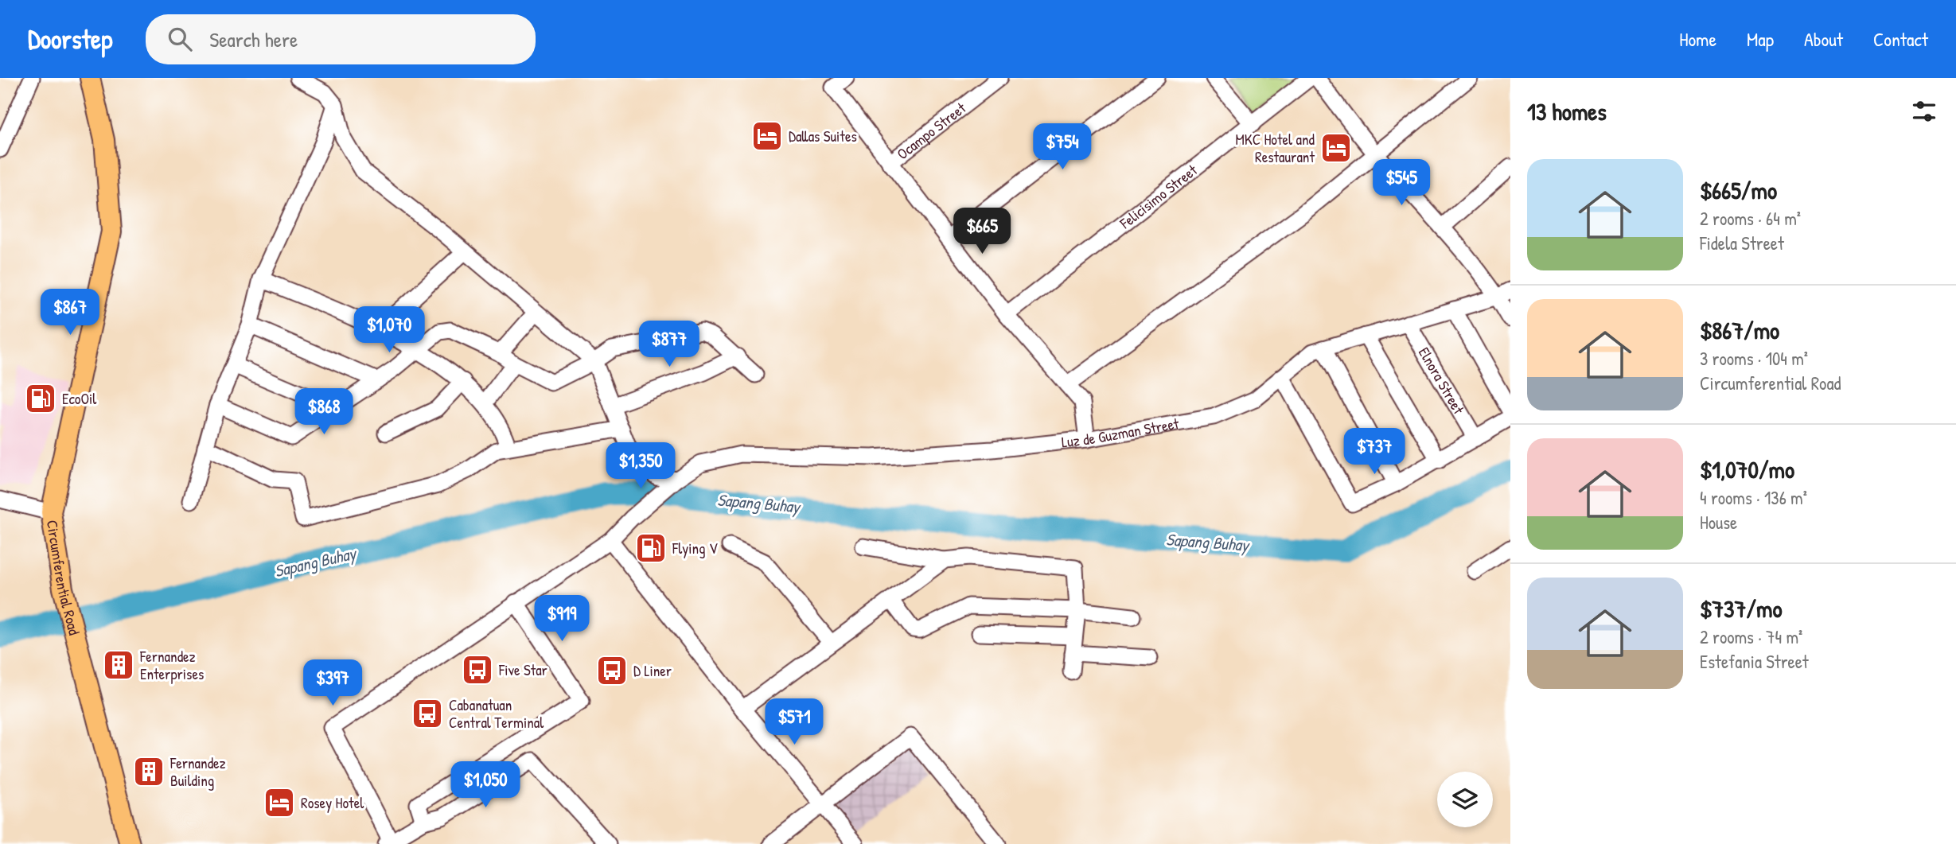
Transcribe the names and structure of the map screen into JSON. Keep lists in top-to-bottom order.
{
  "streets": {
    "main road": ["Circumferential Road"],
    "street": [
      "Ocampo Street",
      "Felicisimo Street",
      "Elnora Street",
      "Luz de Guzman Street"
    ]
  },
  "crossings": [
    ["Elnora Street", "Luz de Guzman Street"]
  ],
  "water": ["Sapang Buhay"],
  "places": {
    "hotel": ["Dallas Suites", "MKC Hotel and Restaurant", "Rosey Hotel"],
    "fuel station": ["EcoOil", "Flying V"],
    "building": ["Fernandez Enterprises", "Fernandez Building"],
    "bus stop": ["Five Star", "D Liner", "Cabanatuan Central Terminal"]
  },
  "page": {
    "header": "Doorstep",
    "search": "Search here",
    "nav": [
      "Home",
      "Map",
      "About",
      "Contact"
    ],
    "heading": "13 homes",
    "price": [
      "$754",
      "$545",
      "$665",
      "$867",
      "$1,070",
      "$877",
      "$868",
      "$737",
      "$1,350",
      "$919",
      "$397",
      "$571",
      "$1,050"
    ],
    "list": [
      {
        "name": "$665/mo",
        "note": "2 rooms · 64 m² · Fidela Street"
      },
      {
        "name": "$867/mo",
        "note": "3 rooms · 104 m² · Circumferential Road"
      },
      {
        "name": "$1,070/mo",
        "note": "4 rooms · 136 m² · House"
      },
      {
        "name": "$737/mo",
        "note": "2 rooms · 74 m² · Estefania Street"
      }
    ]
  }
}
